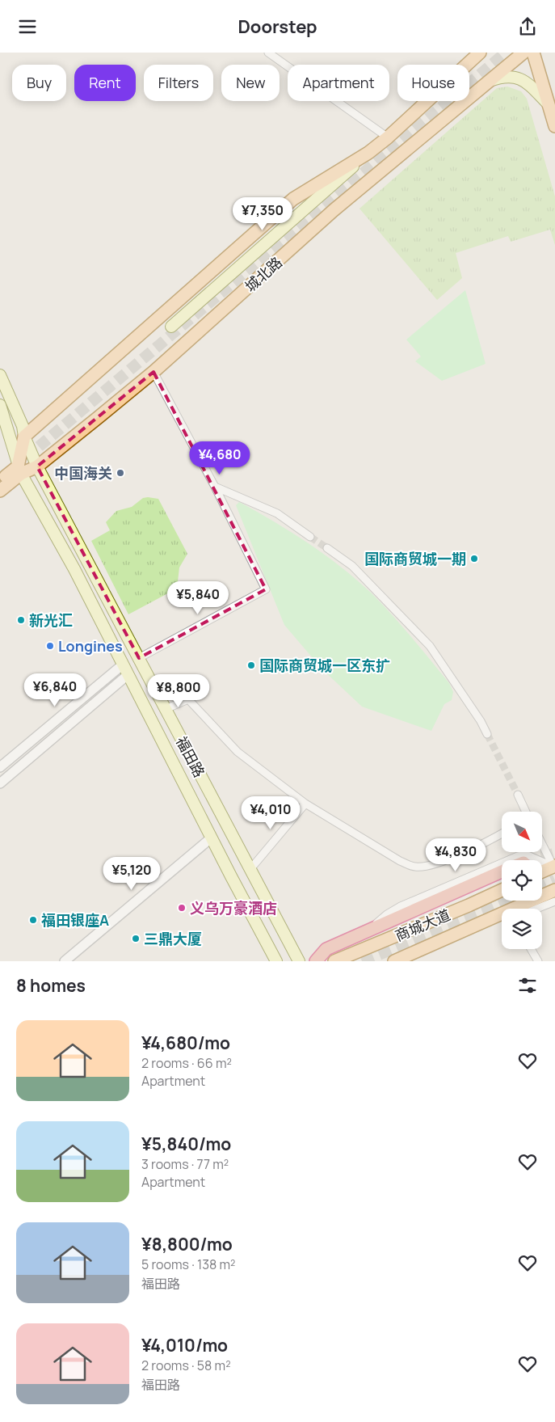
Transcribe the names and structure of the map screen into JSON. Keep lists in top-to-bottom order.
{
  "streets": {
    "main road": ["城北路", "福田路", "商城大道"]
  },
  "crossings": [
    ["城北路", "福田路"]
  ],
  "places": [
    "中国海关",
    "国际商贸城一期",
    "新光汇",
    "Longines",
    "国际商贸城一区东扩",
    "义乌万豪酒店",
    "福田银座A",
    "三鼎大厦"
  ],
  "north": "bottom right",
  "page": {
    "header": "Doorstep",
    "chip": [
      "Buy",
      "Rent",
      "Filters",
      "New",
      "Apartment",
      "House"
    ],
    "price": [
      "¥7,350",
      "¥4,680",
      "¥5,840",
      "¥6,840",
      "¥8,800",
      "¥4,010",
      "¥4,830",
      "¥5,120"
    ],
    "heading": "8 homes",
    "list": [
      {
        "name": "¥4,680/mo",
        "note": "2 rooms · 66 m² · Apartment"
      },
      {
        "name": "¥5,840/mo",
        "note": "3 rooms · 77 m² · Apartment"
      },
      {
        "name": "¥8,800/mo",
        "note": "5 rooms · 138 m² · 福田路"
      },
      {
        "name": "¥4,010/mo",
        "note": "2 rooms · 58 m² · 福田路"
      }
    ]
  }
}
